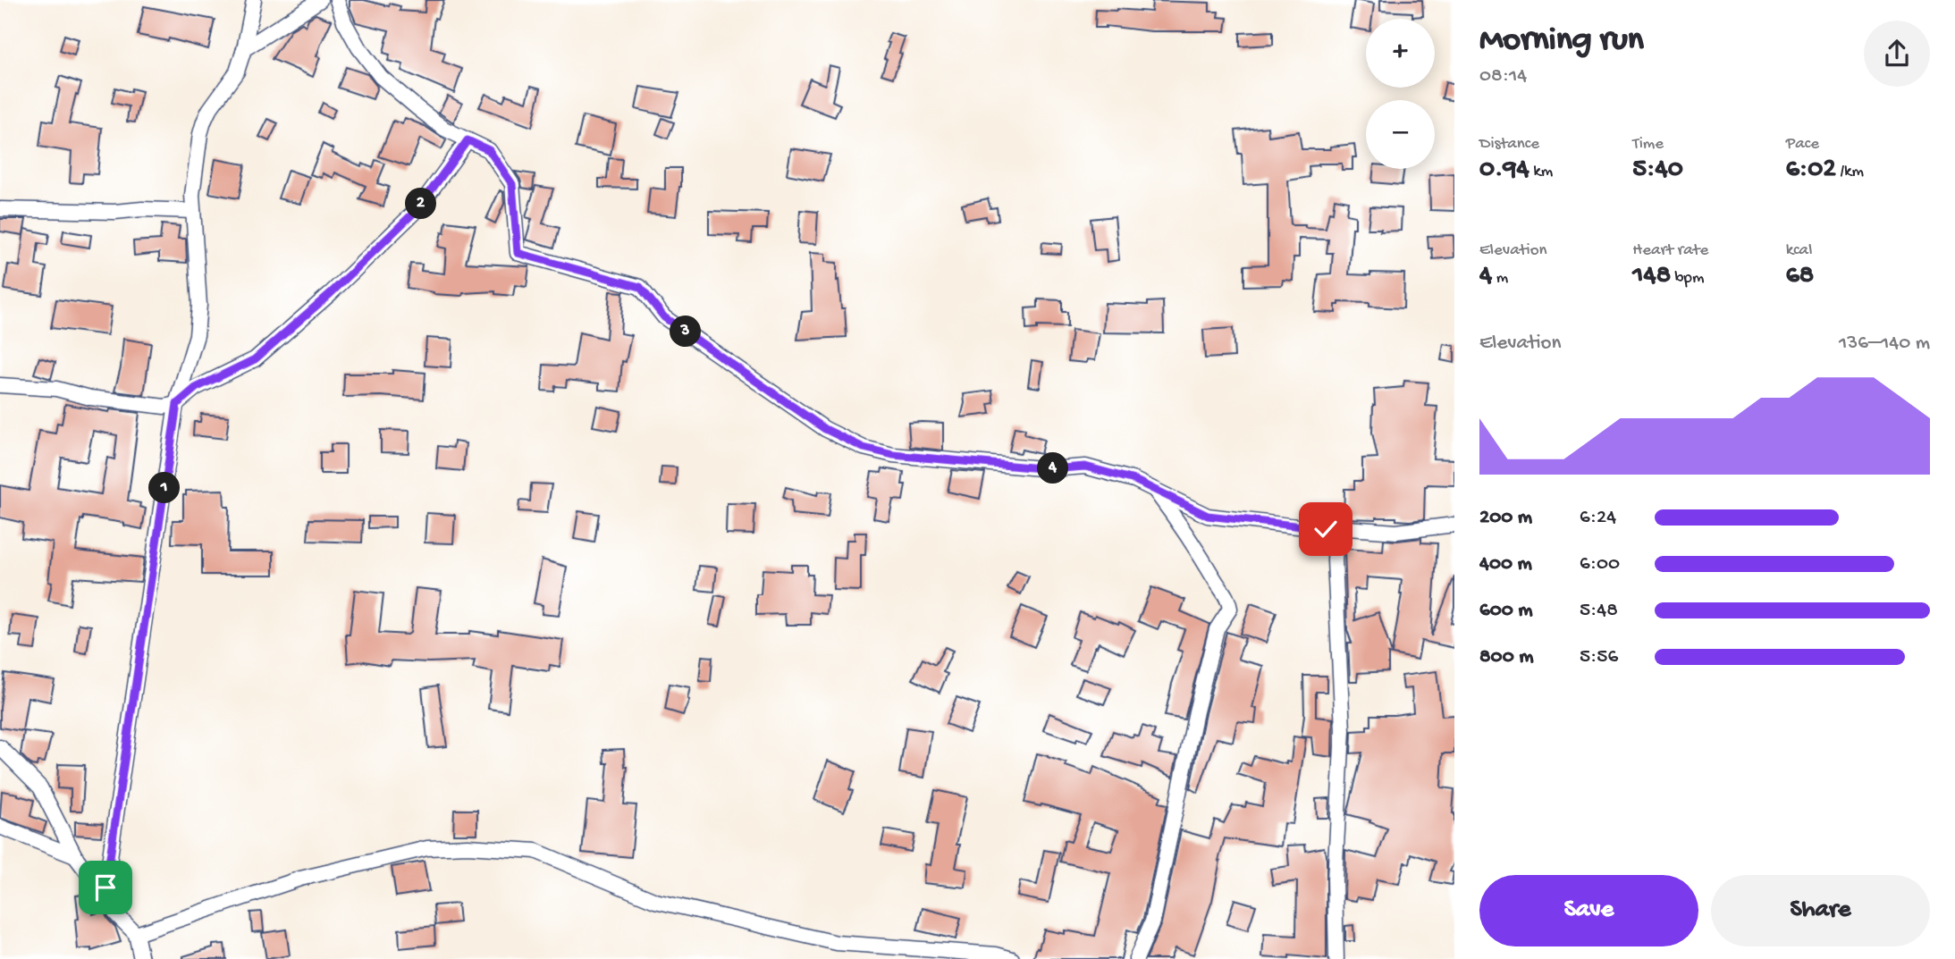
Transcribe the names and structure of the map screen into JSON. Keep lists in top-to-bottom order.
{
  "page": {
    "heading": ["Morning run", "08:14"],
    "map_buttons": ["+", "−"],
    "stats": [
      ["Distance", "0.94 km"],
      ["Time", "5:40"],
      ["Pace", "6:02 /km"],
      ["Elevation", "4 m"],
      ["Heart rate", "148 bpm"],
      ["kcal", "68"]
    ],
    "pins": [
      "2",
      "3",
      "4",
      "1"
    ],
    "chart": ["Elevation", "136–140 m"],
    "list": [
      {
        "name": "200 m",
        "note": "6:24"
      },
      {
        "name": "400 m",
        "note": "6:00"
      },
      {
        "name": "600 m",
        "note": "5:48"
      },
      {
        "name": "800 m",
        "note": "5:56"
      }
    ],
    "buttons": ["Save", "Share"]
  }
}
